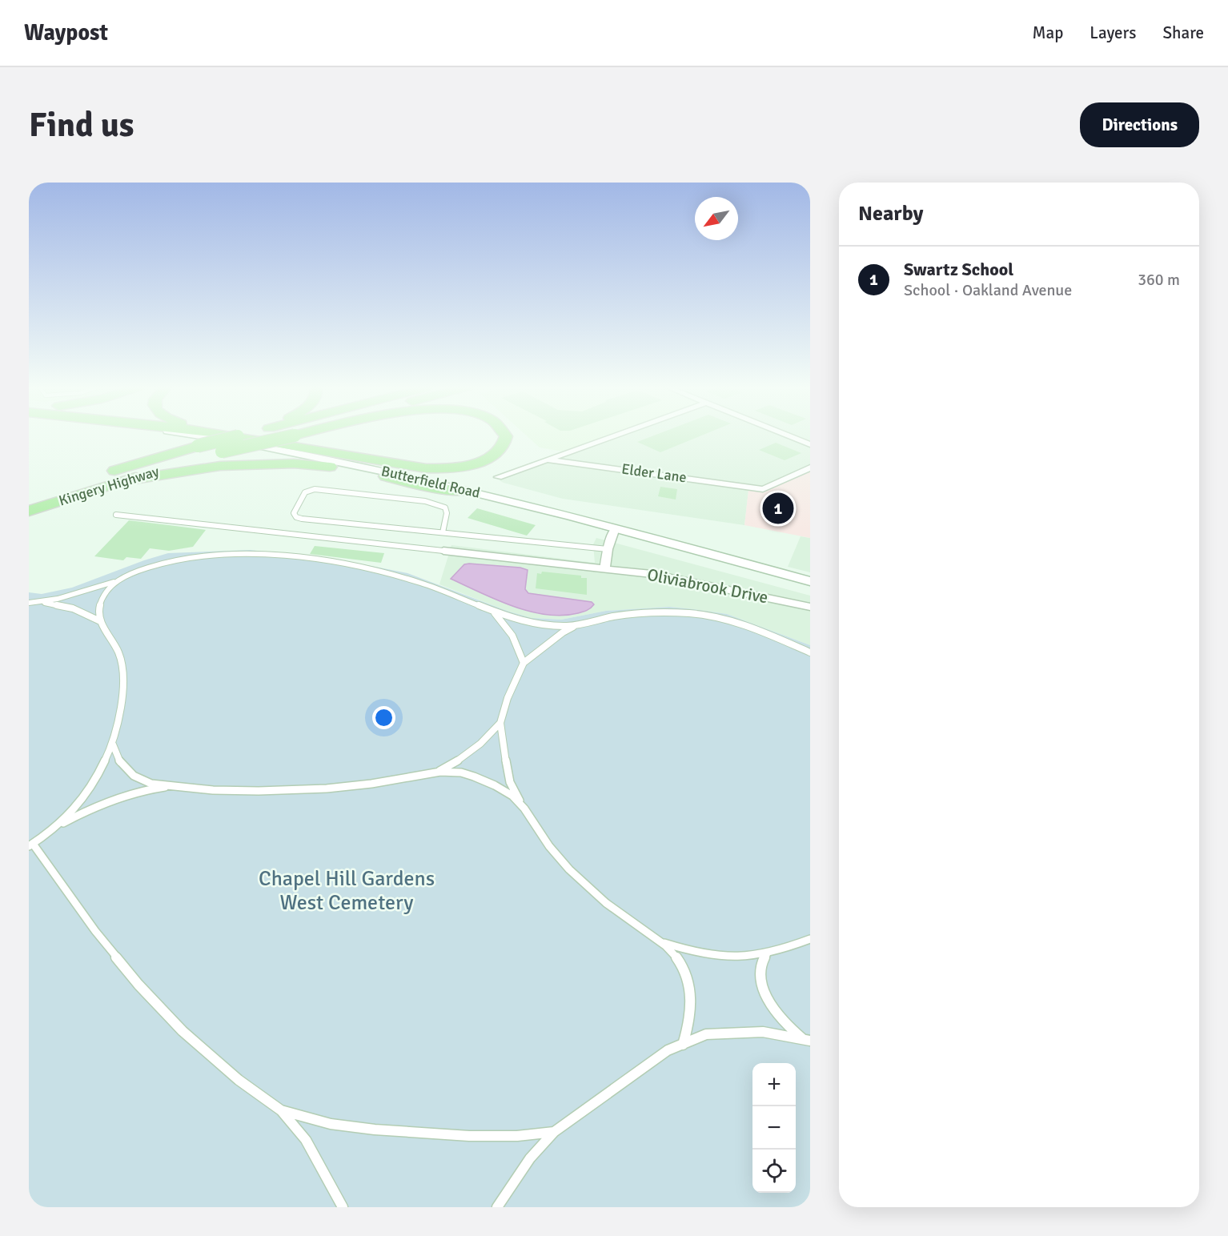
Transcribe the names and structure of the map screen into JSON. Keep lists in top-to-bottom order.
{
  "streets": {
    "highway": ["Butterfield Road", "Kingery Highway"],
    "street": ["Elder Lane", "Oliviabrook Drive"]
  },
  "parks": ["Chapel Hill Gardens West Cemetery"],
  "north": "bottom left",
  "page": {
    "header": "Waypost",
    "nav": ["Map", "Layers", "Share"],
    "buttons": "Directions",
    "title": "Find us",
    "heading": "Nearby",
    "list": [
      {
        "mark": "1",
        "name": "Swartz School",
        "note": "School · Oakland Avenue",
        "value": "360 m"
      }
    ],
    "pins": "1",
    "map_buttons": ["+", "−"]
  }
}
